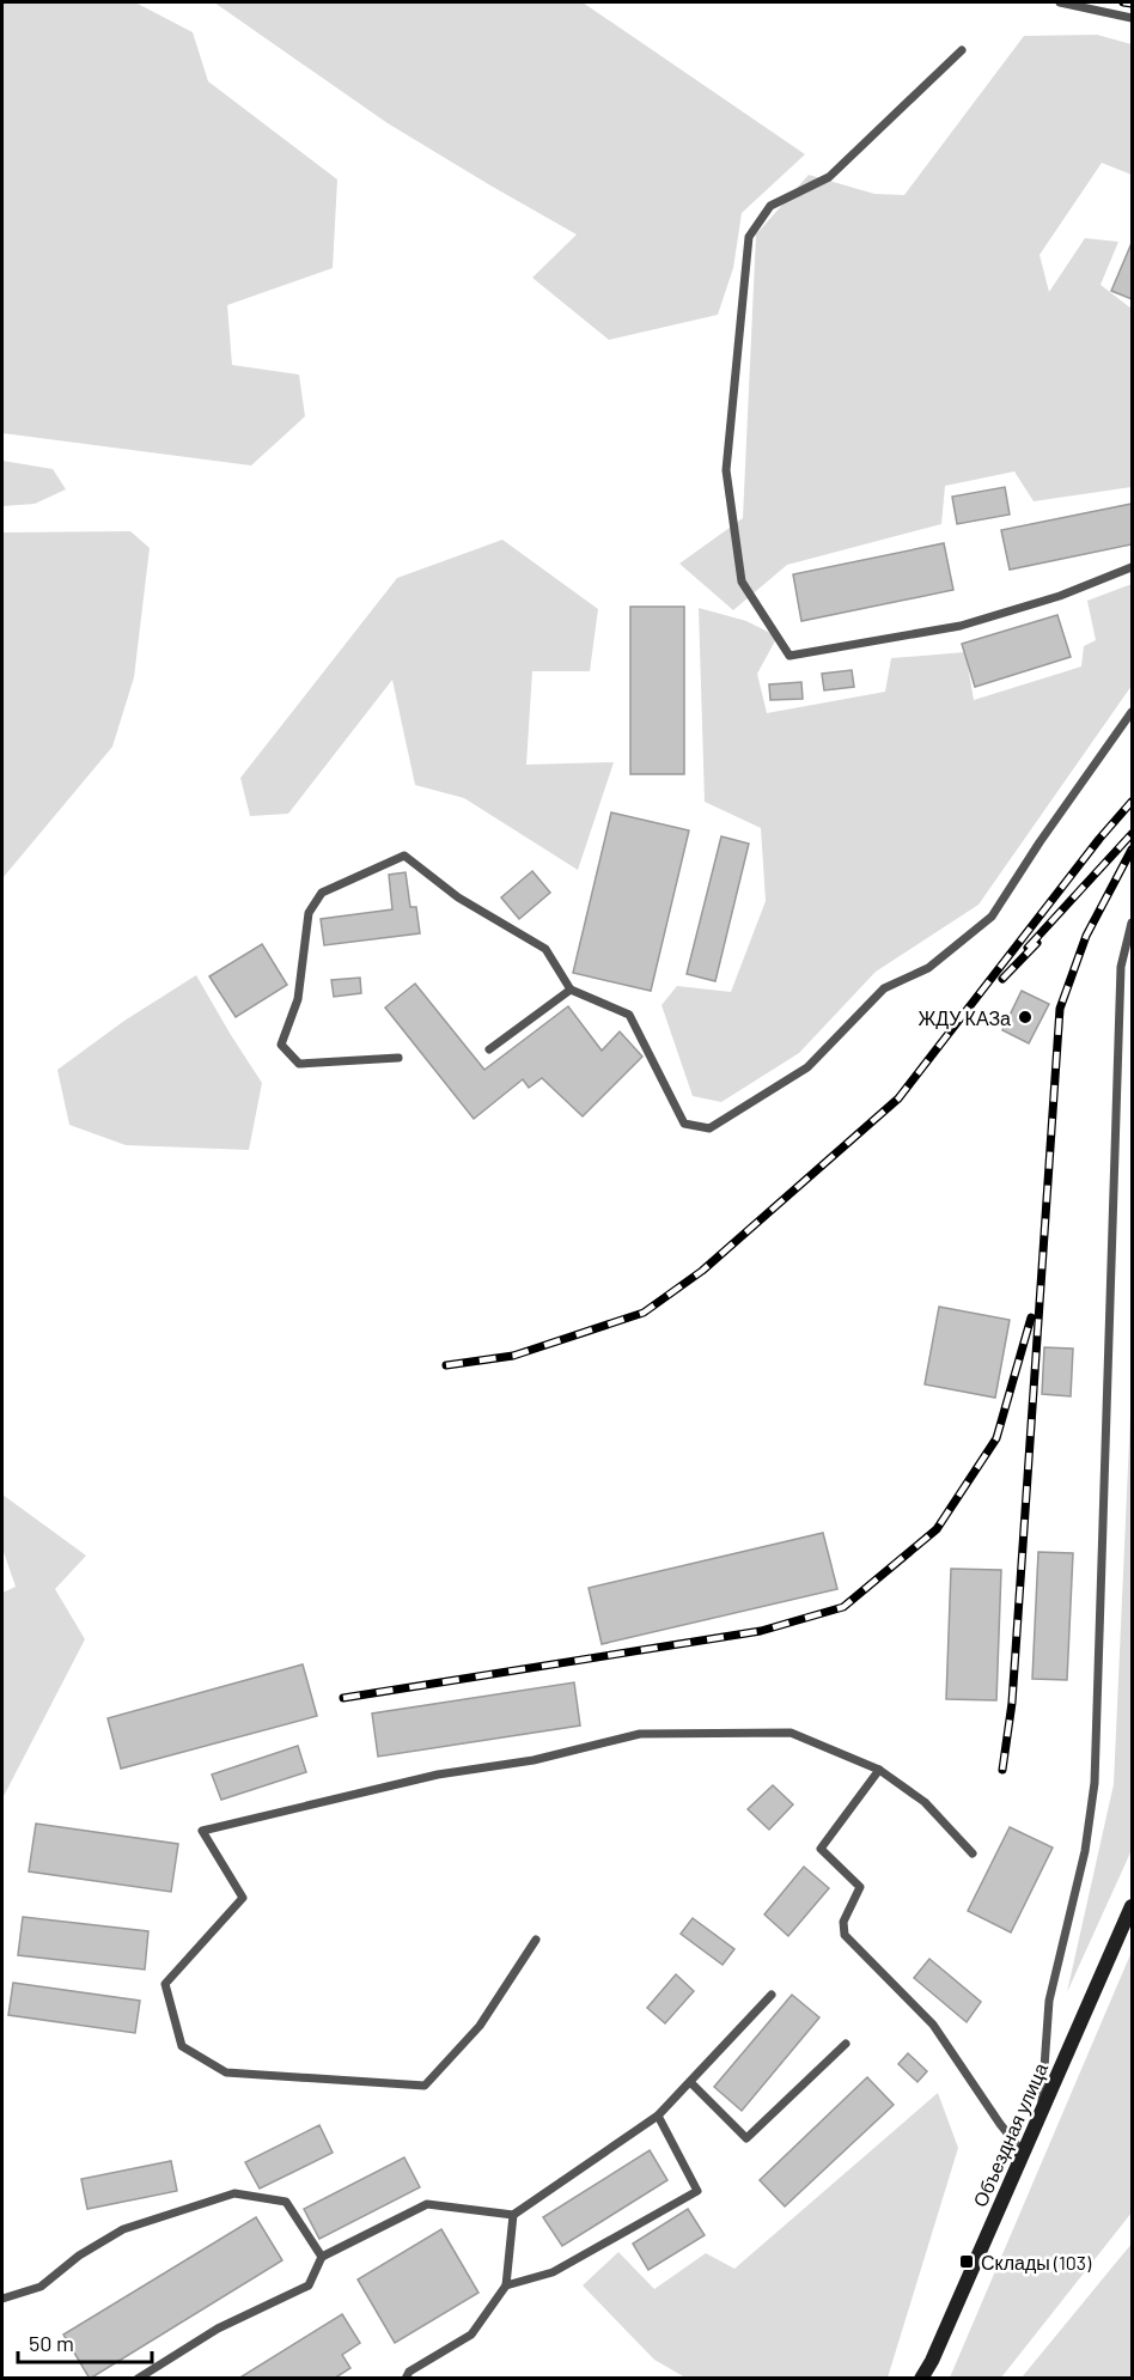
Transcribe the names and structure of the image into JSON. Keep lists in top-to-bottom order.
{
  "streets": {
    "main road": ["Объездная улица"]
  },
  "places": {
    "other": ["ЖДУ КАЗа"],
    "transit": ["Склады (103)"]
  },
  "scale_bar": "50 m"
}
